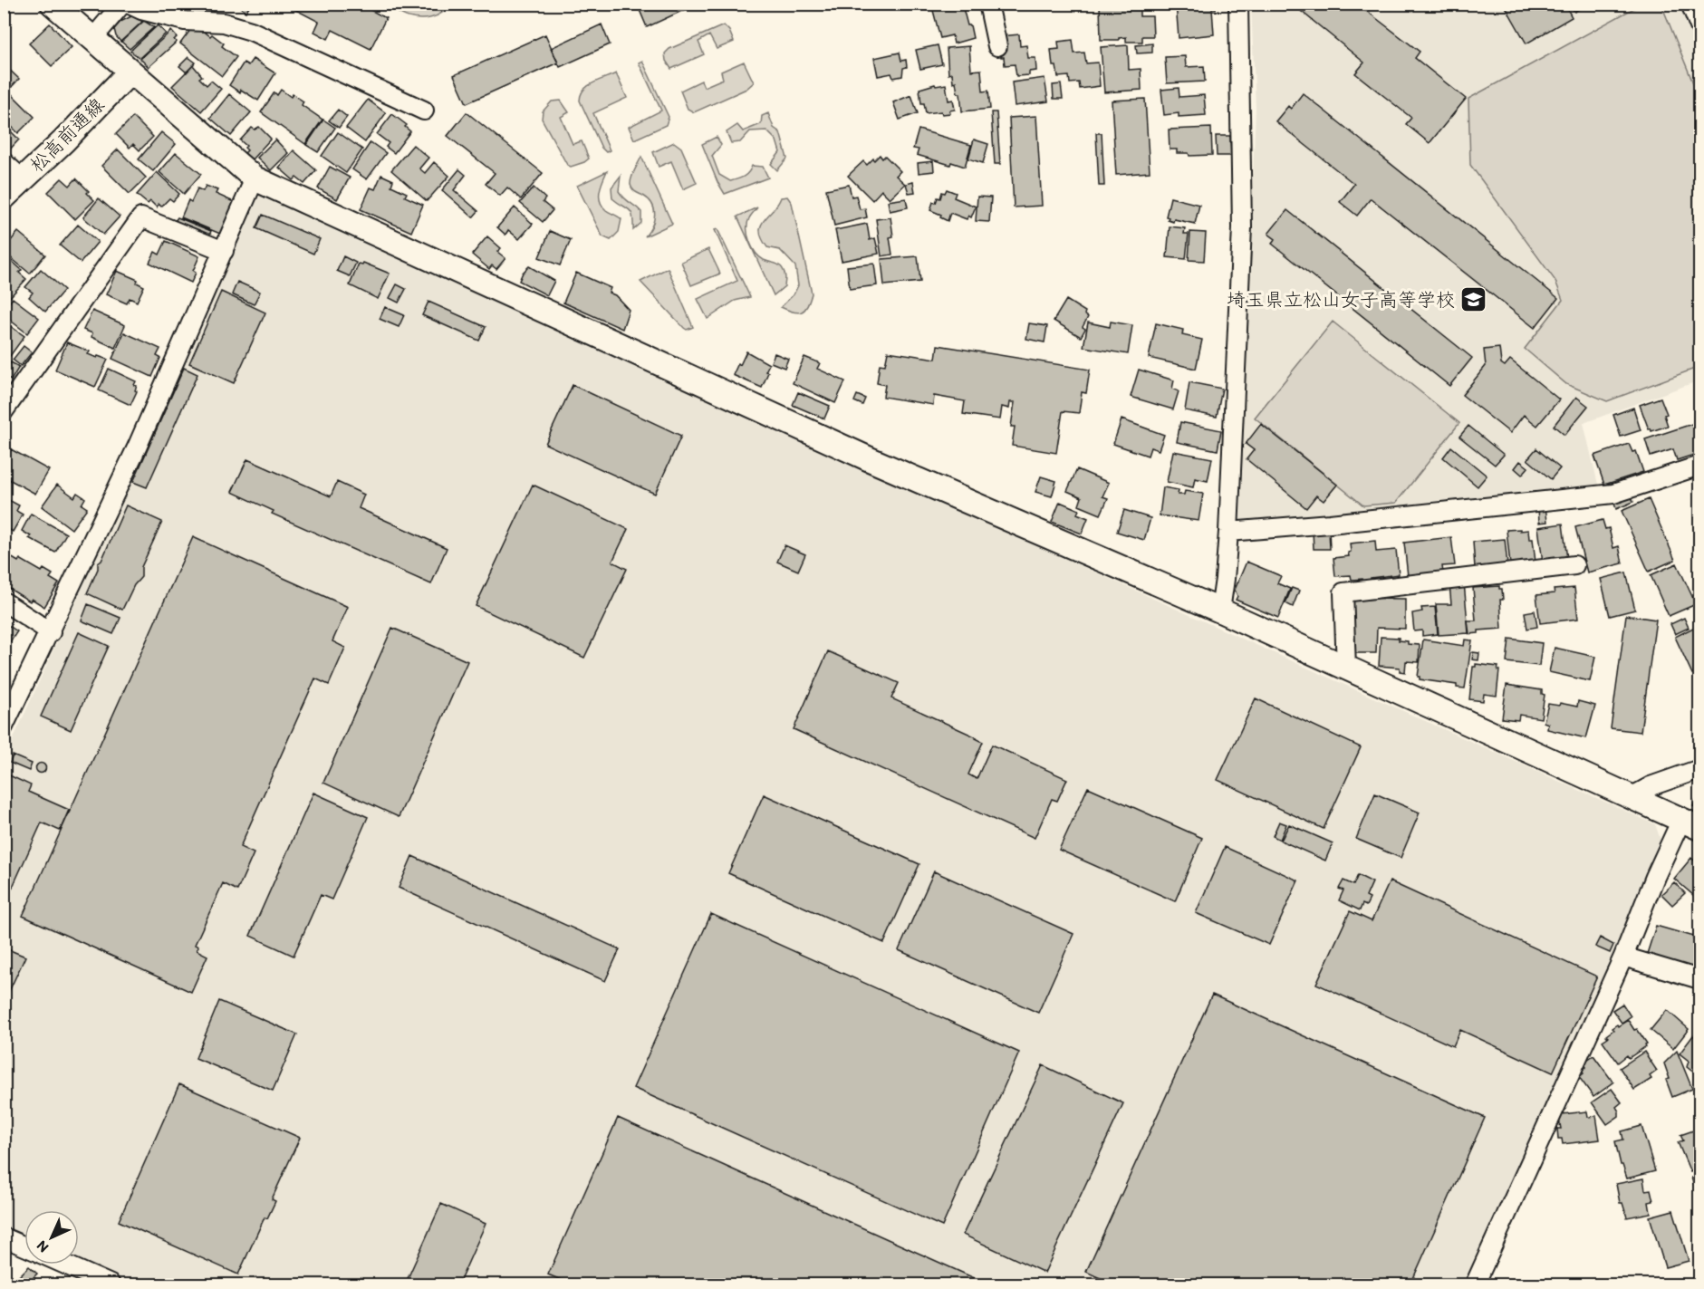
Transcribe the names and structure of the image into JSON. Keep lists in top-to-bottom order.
{
  "streets": {
    "street": ["松高前通線"]
  },
  "places": {
    "school or university": ["埼玉県立松山女子高等学校"]
  },
  "north": "bottom left"
}
